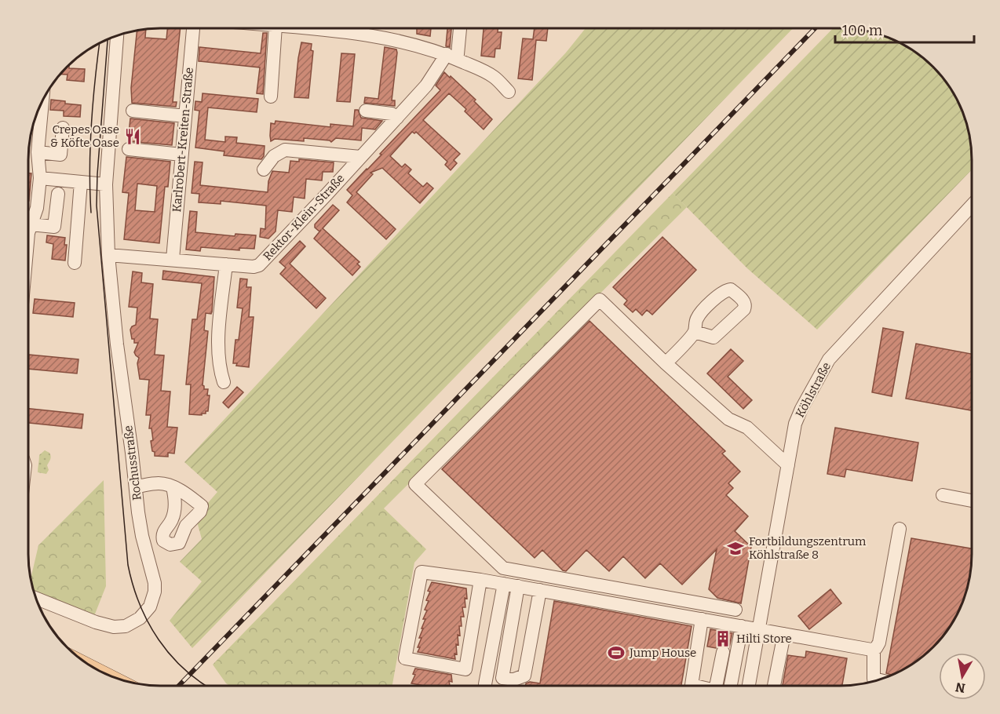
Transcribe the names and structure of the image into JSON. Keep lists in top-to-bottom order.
{
  "streets": {
    "street": [
      "Karlrobert-Kreiten-Straße",
      "Rektor-Klein-Straße",
      "Köhlstraße",
      "Rochusstraße"
    ]
  },
  "crossings": [
    ["Karlrobert-Kreiten-Straße", "Rektor-Klein-Straße"],
    ["Rektor-Klein-Straße", "Rochusstraße"]
  ],
  "places": {
    "restaurant": ["Crepes Oase & Köfte Oase"],
    "school or university": ["Fortbildungszentrum Köhlstraße 8"],
    "building": ["Hilti Store"],
    "sports": ["Jump House"]
  },
  "scale_bar": "100 m",
  "north": "bottom"
}
